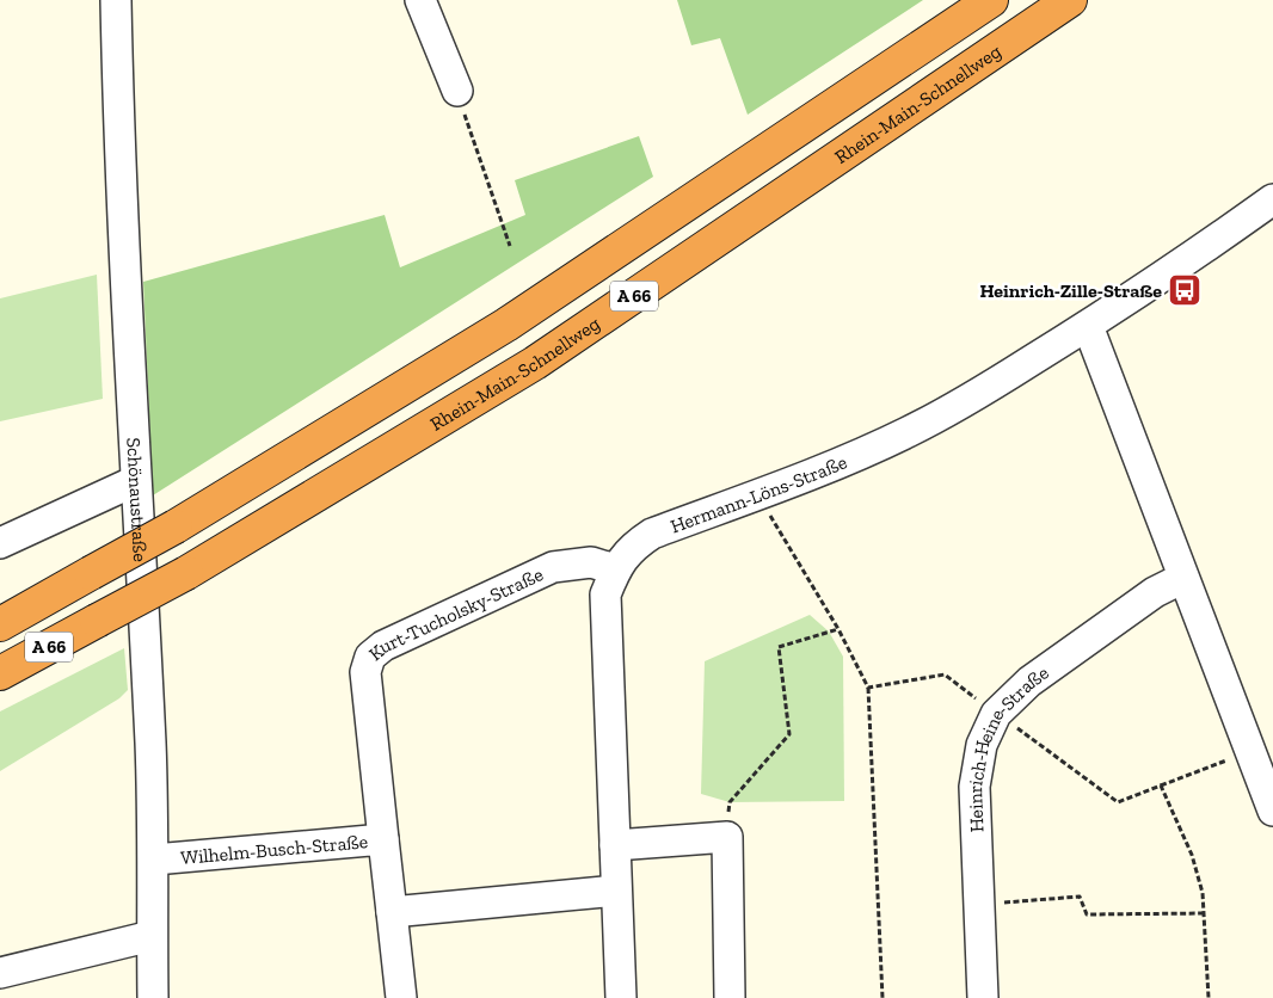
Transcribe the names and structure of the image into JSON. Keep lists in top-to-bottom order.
{
  "streets": {
    "highway": ["Rhein-Main-Schnellweg", "A 66"],
    "street": [
      "Hermann-Löns-Straße",
      "Schönaustraße",
      "Kurt-Tucholsky-Straße",
      "Heinrich-Heine-Straße",
      "Wilhelm-Busch-Straße"
    ]
  },
  "crossings": [
    ["Hermann-Löns-Straße", "Kurt-Tucholsky-Straße"],
    ["Schönaustraße", "Wilhelm-Busch-Straße"],
    ["Kurt-Tucholsky-Straße", "Wilhelm-Busch-Straße"]
  ],
  "places": {
    "bus stop": ["Heinrich-Zille-Straße"]
  }
}
